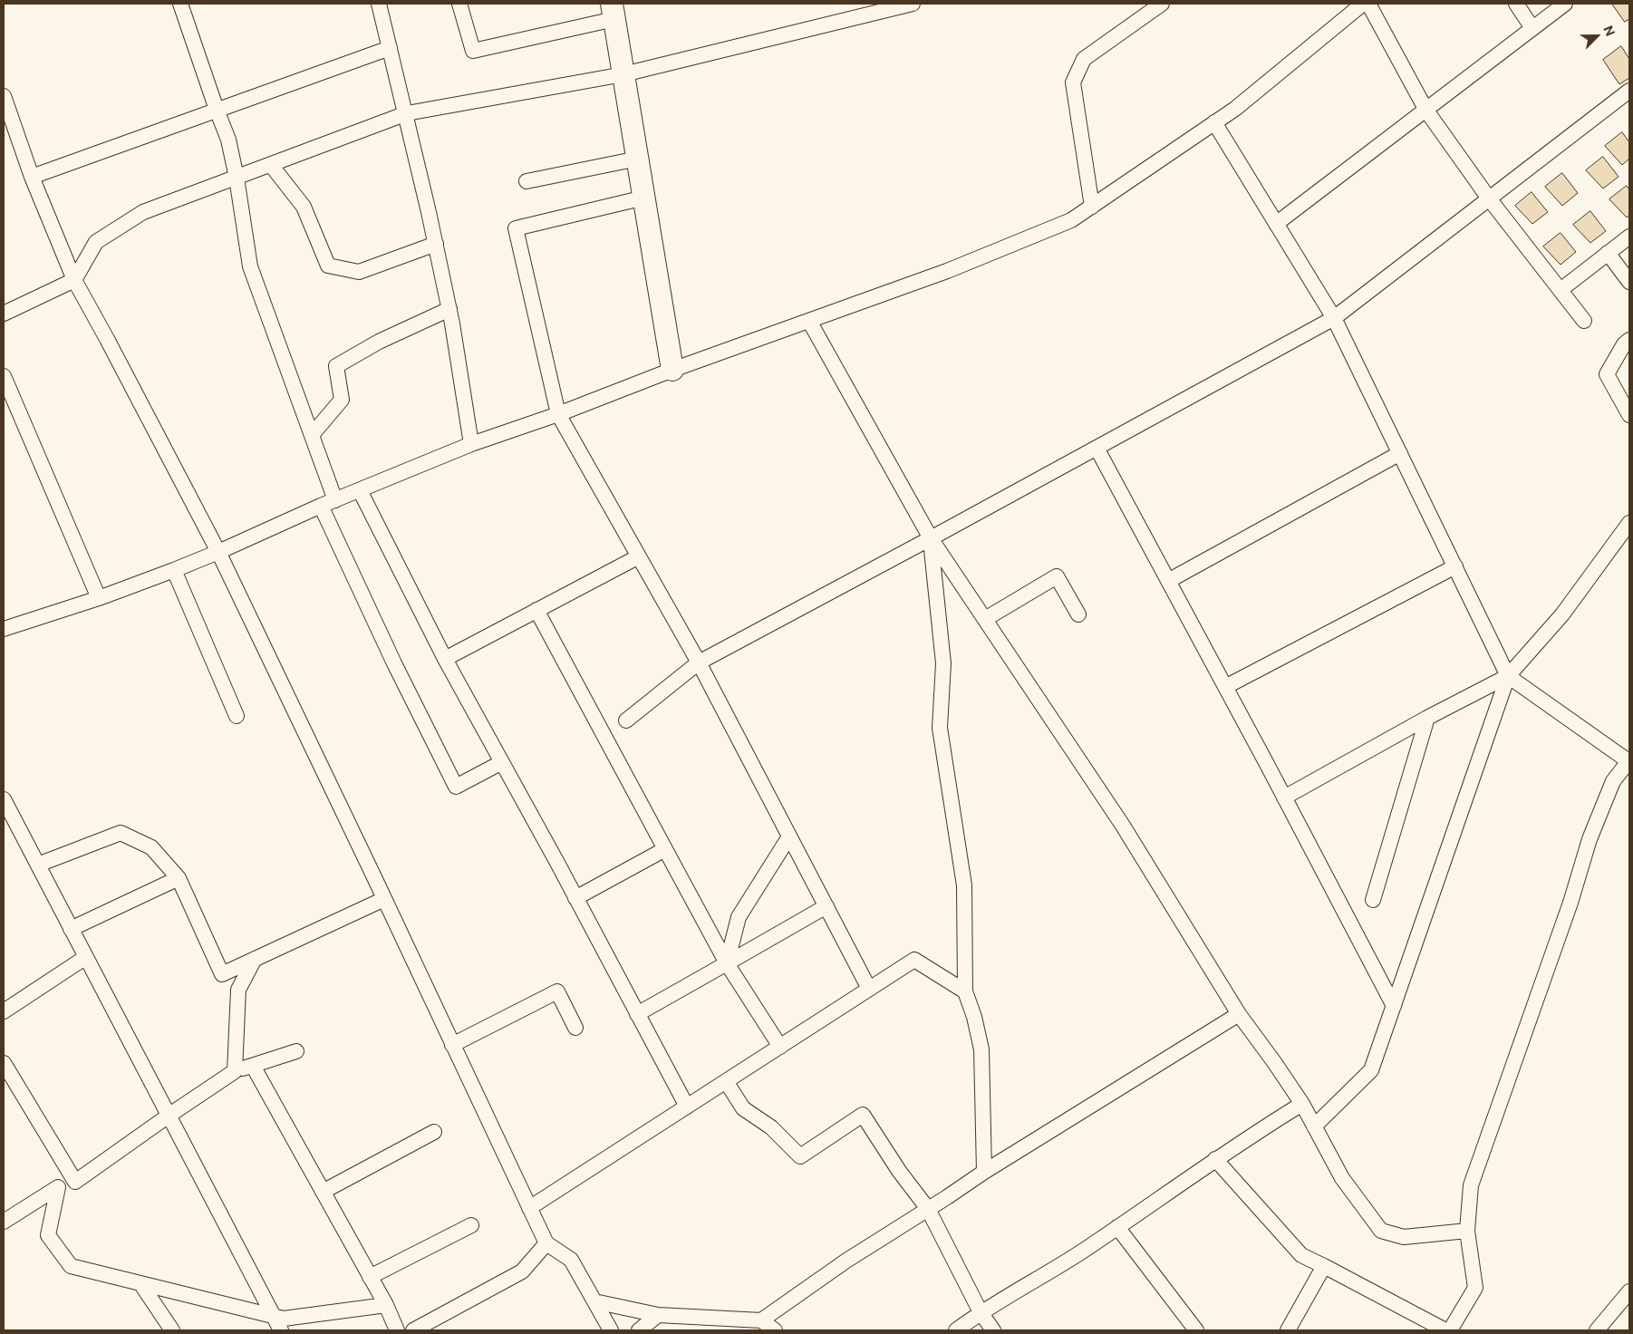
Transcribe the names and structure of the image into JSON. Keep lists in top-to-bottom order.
{
  "north": "top right"
}
